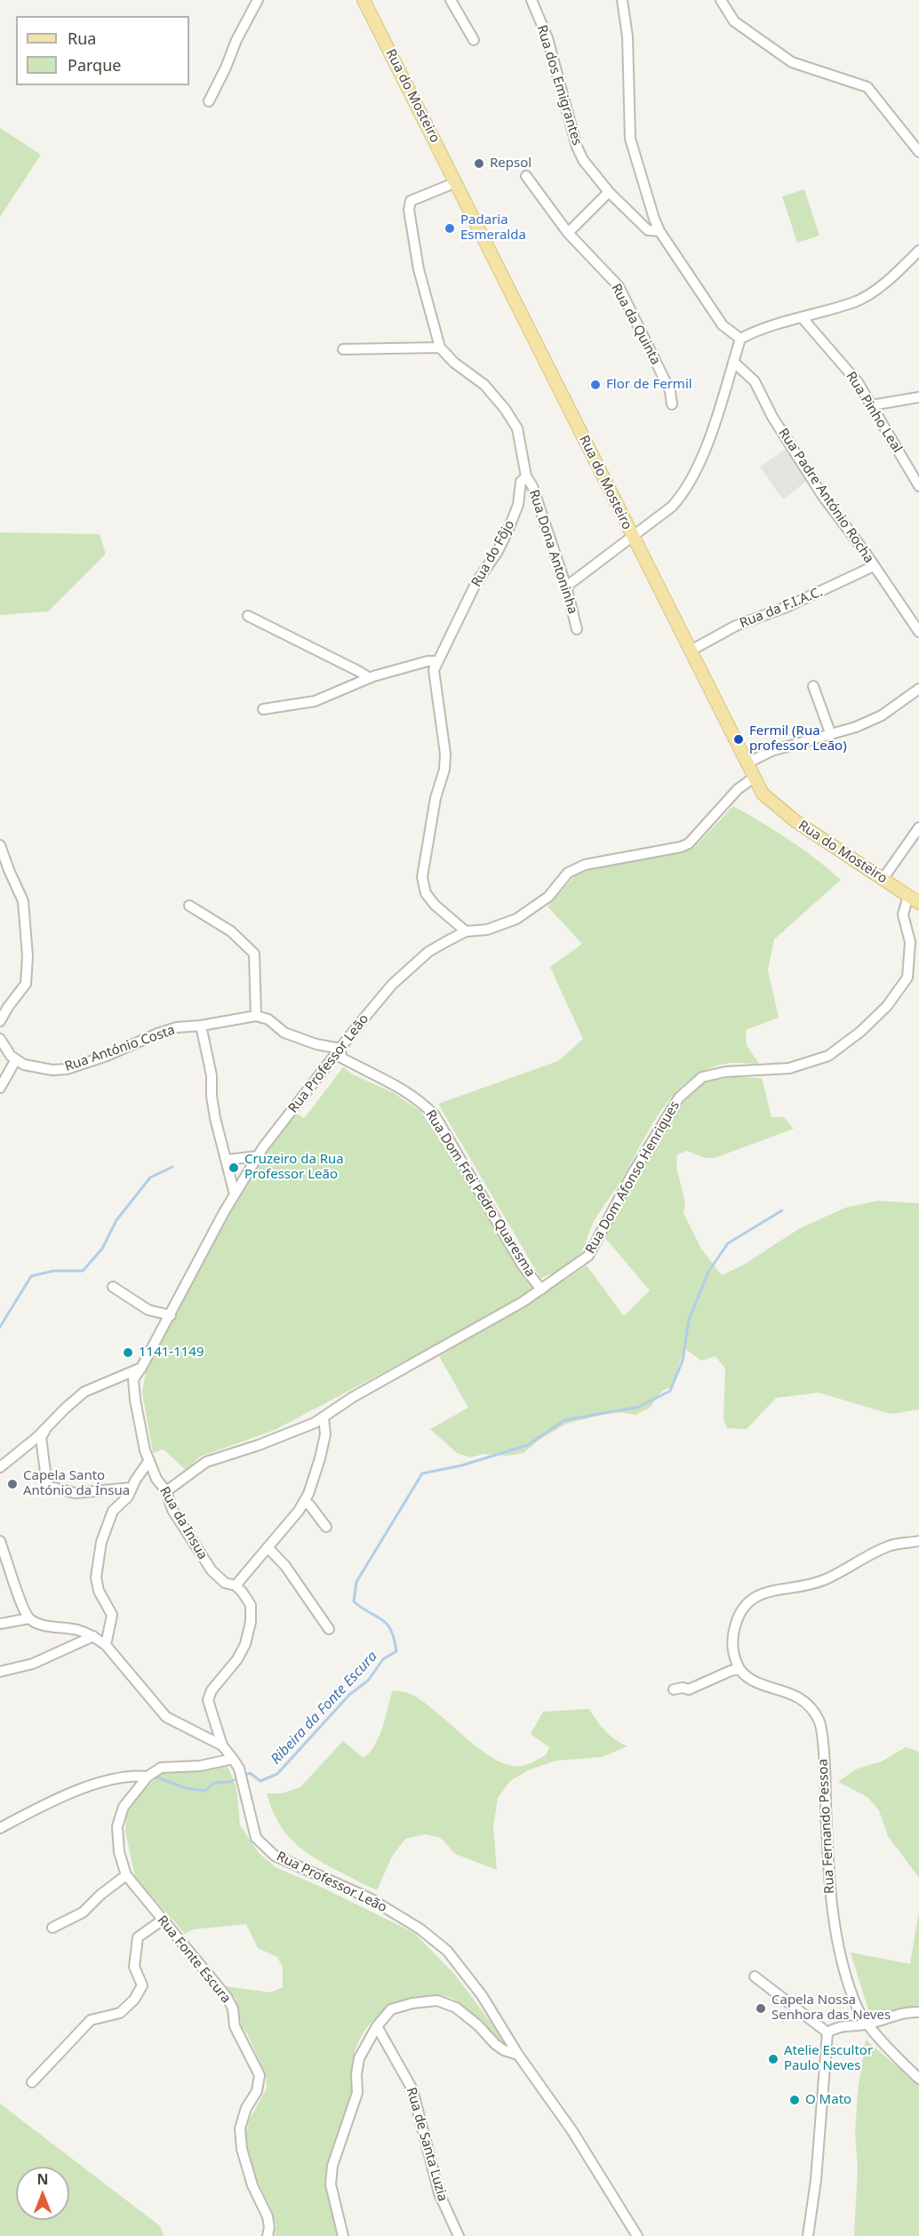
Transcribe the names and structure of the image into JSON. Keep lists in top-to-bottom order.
{
  "streets": {
    "main road": ["Rua do Mosteiro"],
    "street": [
      "Rua dos Emigrantes",
      "Rua da Quinta",
      "Rua Pinho Leal",
      "Rua Padre António Rocha",
      "Rua Dona Antoninha",
      "Rua do Fôjo",
      "Rua da F.I.A.C.",
      "Rua António Costa",
      "Rua Professor Leão",
      "Rua Dom Afonso Henriques",
      "Rua Dom Frei Pedro Quaresma",
      "Rua da Insua",
      "Rua Fernando Pessoa",
      "Rua Fonte Escura",
      "Rua de Santa Luzia"
    ]
  },
  "crossings": [
    ["Rua do Mosteiro", "Rua da F.I.A.C."],
    ["Rua do Mosteiro", "Rua Professor Leão"],
    ["Rua do Mosteiro", "Rua Dom Afonso Henriques"],
    ["Rua Padre António Rocha", "Rua da F.I.A.C."],
    ["Rua Dona Antoninha", "Rua do Fôjo"],
    ["Rua do Fôjo", "Rua Professor Leão"],
    ["Rua Professor Leão", "Rua Dom Frei Pedro Quaresma"],
    ["Rua Professor Leão", "Rua da Insua"],
    ["Rua Dom Afonso Henriques", "Rua Dom Frei Pedro Quaresma"],
    ["Rua Dom Afonso Henriques", "Rua da Insua"]
  ],
  "water": ["Ribeira da Fonte Escura"],
  "places": [
    "Repsol",
    "Padaria Esmeralda",
    "Flor de Fermil",
    "Fermil (Rua professor Leão)",
    "Cruzeiro da Rua Professor Leão",
    "1141-1149",
    "Capela Santo António da Ínsua",
    "Capela Nossa Senhora das Neves",
    "Atelie Escultor Paulo Neves",
    "O Mato"
  ],
  "legend": ["Rua", "Parque"],
  "north": "top"
}
